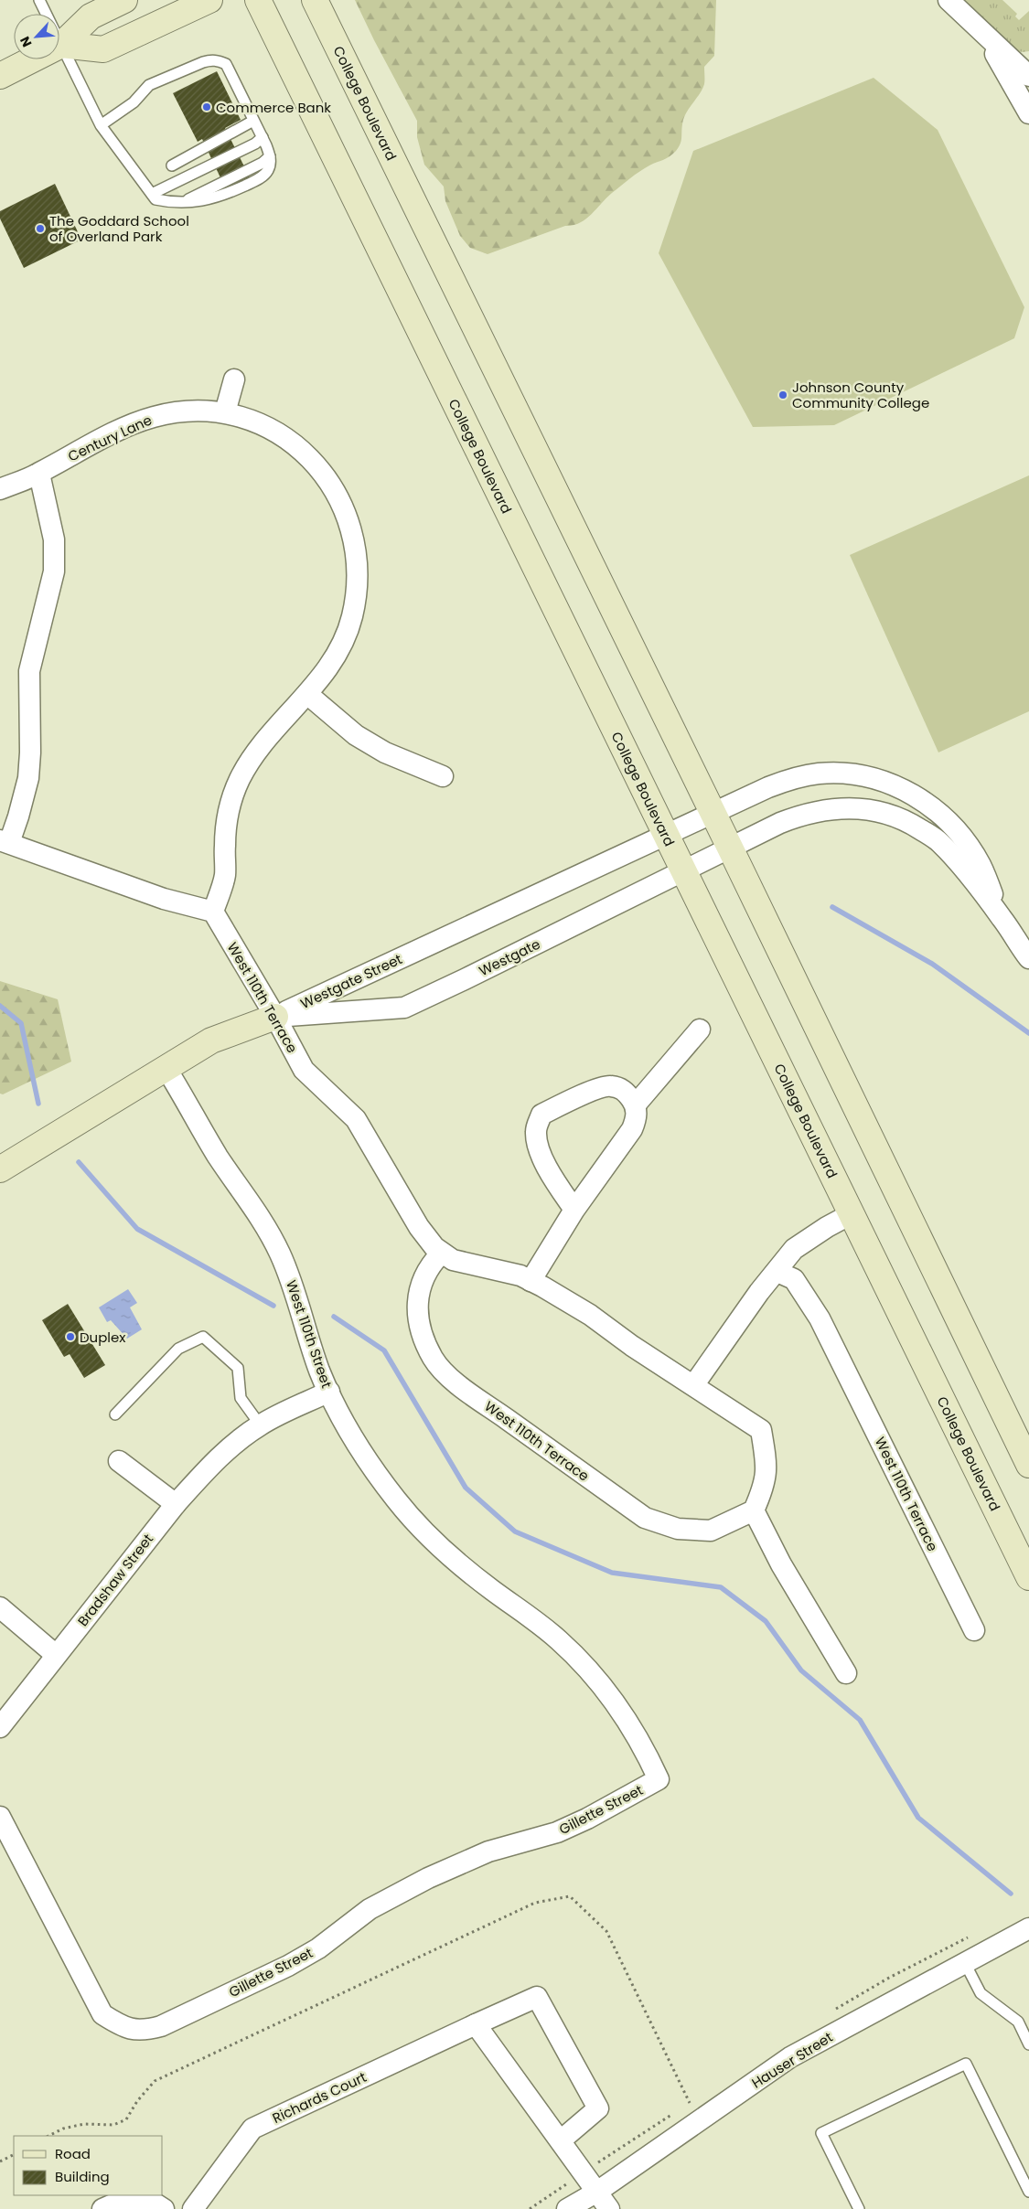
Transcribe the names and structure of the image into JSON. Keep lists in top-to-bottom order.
{
  "streets": {
    "main road": ["College Boulevard", "Westgate Street"],
    "street": [
      "Century Lane",
      "Westgate",
      "West 110th Terrace",
      "West 110th Street",
      "Bradshaw Street",
      "Gillette Street",
      "Hauser Street",
      "Richards Court"
    ]
  },
  "crossings": [
    ["College Boulevard", "Westgate"],
    ["College Boulevard", "Westgate Street"],
    ["Century Lane", "West 110th Terrace"],
    ["Westgate", "Westgate Street"],
    ["Westgate", "West 110th Terrace"],
    ["Westgate Street", "West 110th Terrace"],
    ["Westgate Street", "West 110th Street"],
    ["West 110th Street", "Bradshaw Street"],
    ["West 110th Street", "Gillette Street"]
  ],
  "places": [
    "Commerce Bank",
    "The Goddard School of Overland Park",
    "Johnson County Community College",
    "Duplex"
  ],
  "legend": ["Road", "Building"],
  "north": "bottom left"
}
